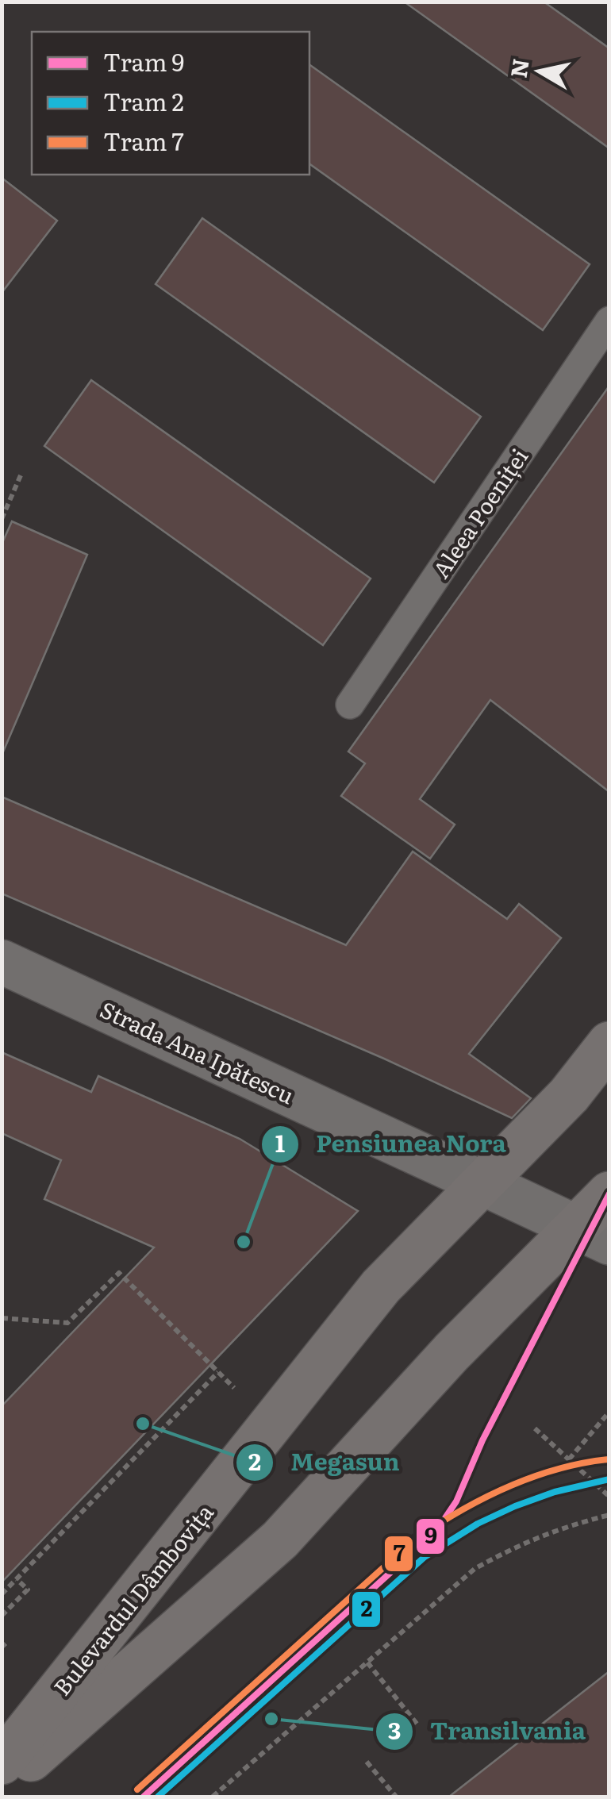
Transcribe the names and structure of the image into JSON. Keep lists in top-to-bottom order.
{
  "streets": {
    "main road": ["Bulevardul Dâmbovița"],
    "street": ["Strada Ana Ipătescu"],
    "lane": ["Aleea Poeniței"]
  },
  "crossings": [
    ["Strada Ana Ipătescu", "Bulevardul Dâmbovița"]
  ],
  "places": ["Pensiunea Nora", "Megasun", "Transilvania"],
  "lines": ["tram line 9", "tram line 7", "tram line 2"],
  "legend": ["Tram 9", "Tram 2", "Tram 7"],
  "north": "left"
}
